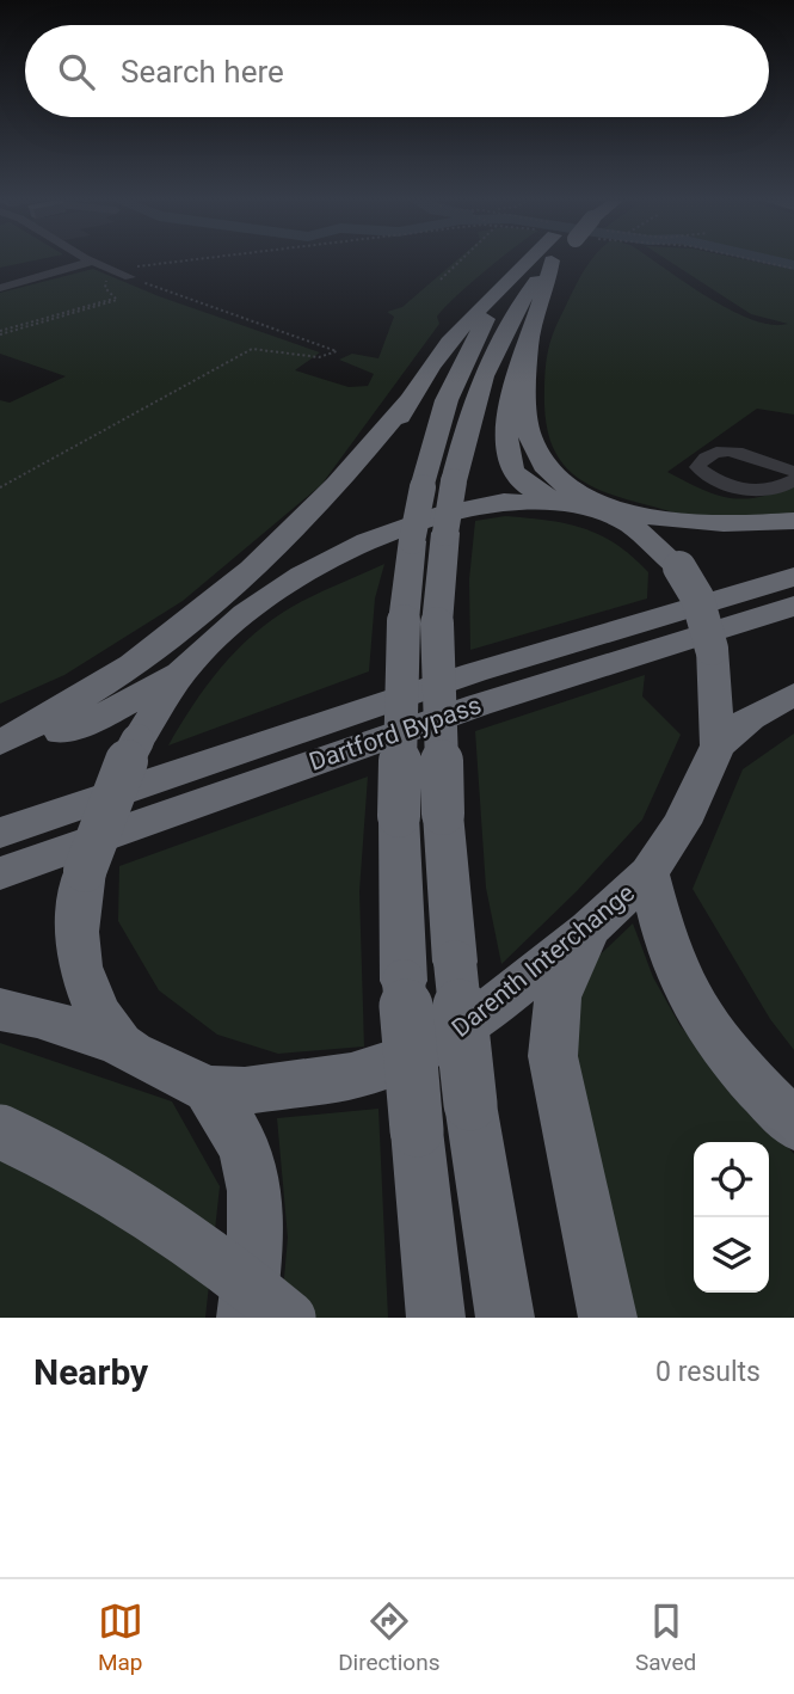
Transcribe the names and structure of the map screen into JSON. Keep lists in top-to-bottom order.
{
  "streets": {
    "highway": ["Dartford Bypass", "Darenth Interchange"]
  },
  "page": {
    "search": "Search here",
    "heading": ["Nearby", "0 results"],
    "nav": ["Map", "Directions", "Saved"]
  }
}
